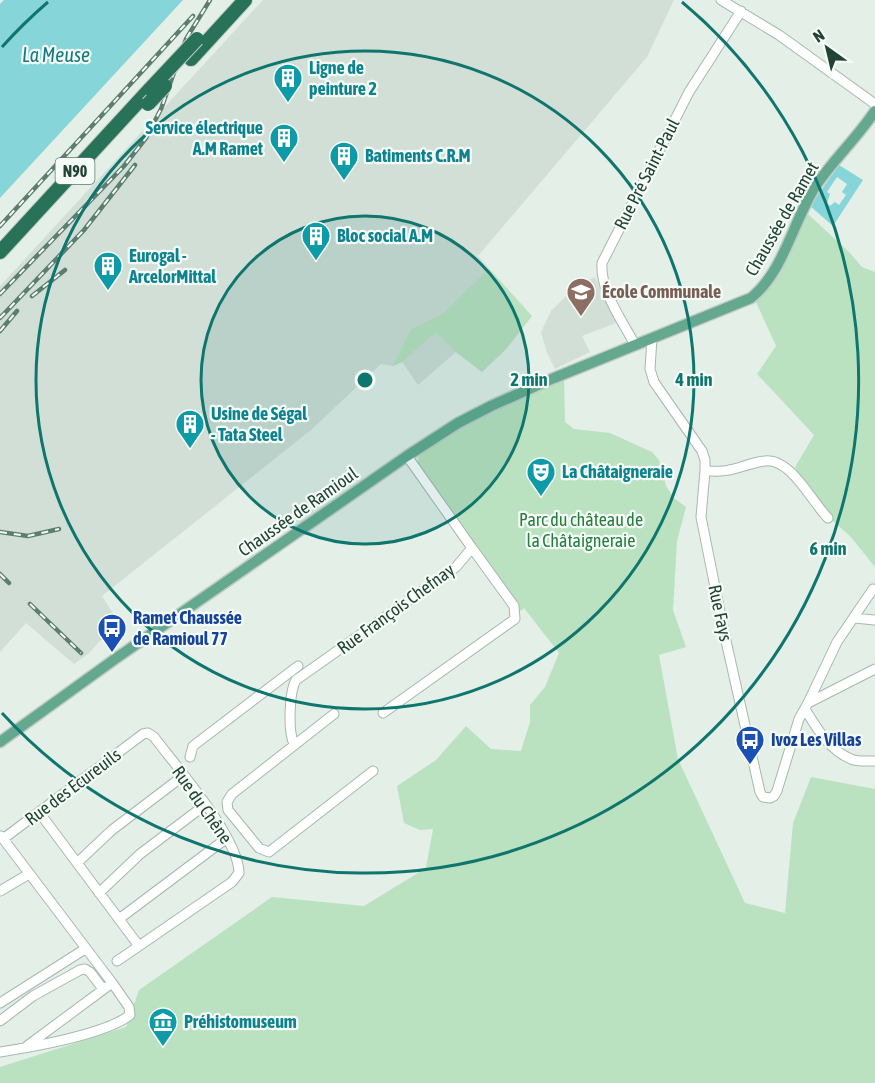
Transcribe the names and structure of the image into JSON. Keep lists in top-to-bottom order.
{
  "streets": {
    "highway": ["N90"],
    "main road": ["Chaussée de Ramet", "Chaussée de Ramioul"],
    "street": [
      "Rue Pré Saint-Paul",
      "Rue François Chefnay",
      "Rue Fays",
      "Rue des Ecureuils",
      "Rue du Chêne"
    ]
  },
  "crossings": [
    ["Rue Pré Saint-Paul", "Chaussée de Ramioul"],
    ["Chaussée de Ramet", "Rue Fays"],
    ["Rue des Ecureuils", "Rue du Chêne"]
  ],
  "water": ["La Meuse"],
  "parks": ["Parc du château de la Châtaigneraie"],
  "places": {
    "building": [
      "Ligne de peinture 2",
      "Service électrique A.M Ramet",
      "Batiments C.R.M",
      "Bloc social A.M",
      "Eurogal - ArcelorMittal",
      "Usine de Ségal - Tata Steel"
    ],
    "school or university": ["École Communale"],
    "theatre": ["La Châtaigneraie"],
    "bus stop": ["Ramet Chaussée de Ramioul 77", "Ivoz Les Villas"],
    "museum": ["Préhistomuseum"]
  },
  "north": "top left",
  "rings": ["2 min", "4 min", "6 min"]
}
